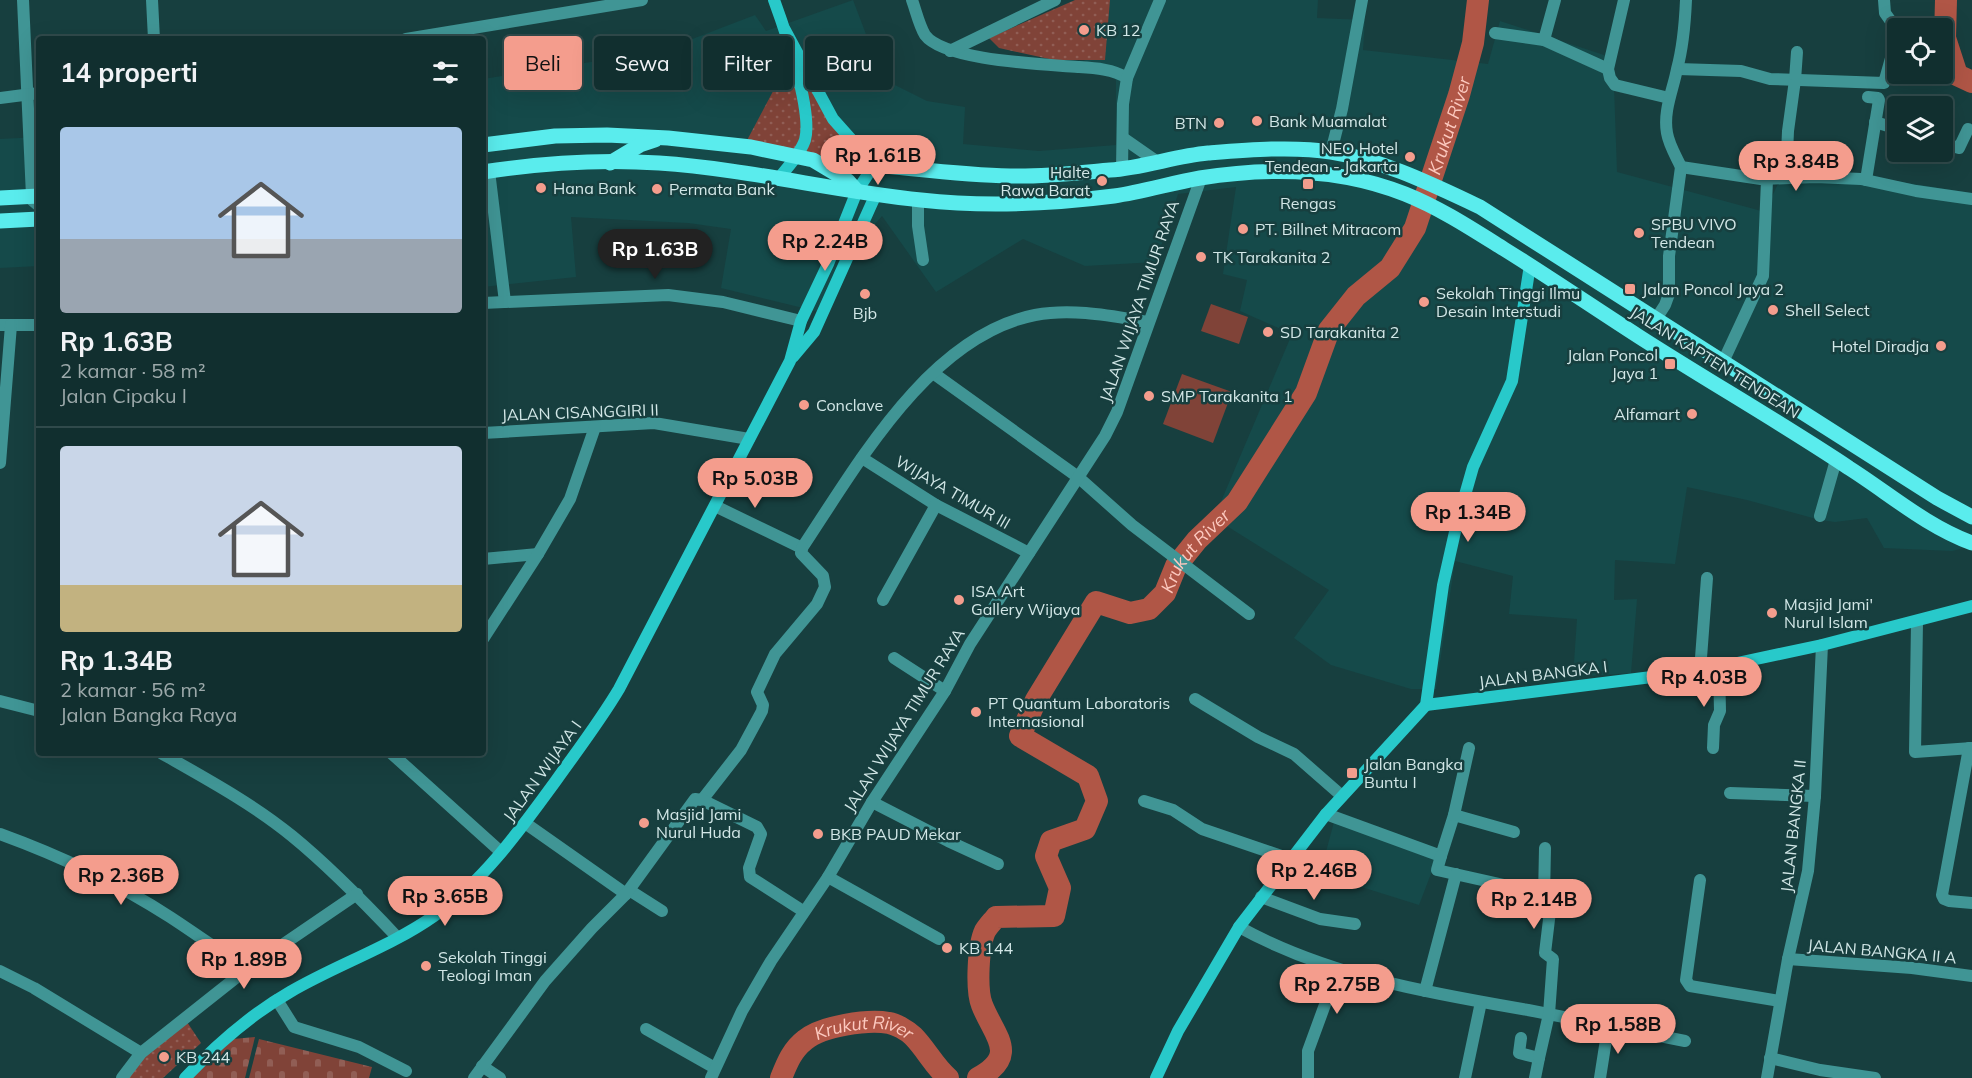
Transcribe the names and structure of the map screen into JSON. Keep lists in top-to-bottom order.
{
  "streets": {
    "main road": ["JALAN KAPTEN TENDEAN", "JALAN BANGKA I", "JALAN WIJAYA I"],
    "street": [
      "JALAN WIJAYA TIMUR RAYA",
      "JALAN CISANGGIRI II",
      "WIJAYA TIMUR III",
      "JALAN BANGKA II",
      "JALAN BANGKA II A"
    ]
  },
  "crossings": [
    ["JALAN WIJAYA TIMUR RAYA", "JALAN KAPTEN TENDEAN"],
    ["JALAN WIJAYA TIMUR RAYA", "WIJAYA TIMUR III"],
    ["JALAN KAPTEN TENDEAN", "JALAN WIJAYA I"],
    ["JALAN CISANGGIRI II", "JALAN WIJAYA I"],
    ["JALAN BANGKA I", "JALAN BANGKA II"],
    ["JALAN BANGKA II", "JALAN BANGKA II A"]
  ],
  "water": ["Krukut River"],
  "places": {
    "other": [
      "KB 12",
      "Bank Muamalat",
      "BTN",
      "NEO Hotel Tendean - Jakarta",
      "Halte Rawa Barat",
      "Hana Bank",
      "Permata Bank",
      "PT. Billnet Mitracom",
      "SPBU VIVO Tendean",
      "TK Tarakanita 2",
      "Bjb",
      "Sekolah Tinggi Ilmu Desain Interstudi",
      "Shell Select",
      "SD Tarakanita 2",
      "Hotel Diradja",
      "SMP Tarakanita 1",
      "Conclave",
      "Alfamart",
      "ISA Art Gallery Wijaya",
      "Masjid Jami' Nurul Islam",
      "PT Quantum Laboratoris Internasional",
      "Masjid Jami Nurul Huda",
      "BKB PAUD Mekar",
      "KB 144",
      "Sekolah Tinggi Teologi Iman",
      "KB 244"
    ],
    "transit": [
      "Rengas",
      "Jalan Poncol Jaya 2",
      "Jalan Poncol Jaya 1",
      "Jalan Bangka Buntu I"
    ]
  },
  "page": {
    "chip": [
      "Beli",
      "Sewa",
      "Filter",
      "Baru"
    ],
    "heading": "14 properti",
    "list": [
      {
        "name": "Rp 1.63B",
        "note": "2 kamar · 58 m² · Jalan Cipaku I"
      },
      {
        "name": "Rp 1.34B",
        "note": "2 kamar · 56 m² · Jalan Bangka Raya"
      }
    ],
    "price": [
      "Rp 1.61B",
      "Rp 3.84B",
      "Rp 2.24B",
      "Rp 1.63B",
      "Rp 5.03B",
      "Rp 1.34B",
      "Rp 4.03B",
      "Rp 2.46B",
      "Rp 2.36B",
      "Rp 3.65B",
      "Rp 2.14B",
      "Rp 1.89B",
      "Rp 2.75B",
      "Rp 1.58B"
    ]
  }
}
